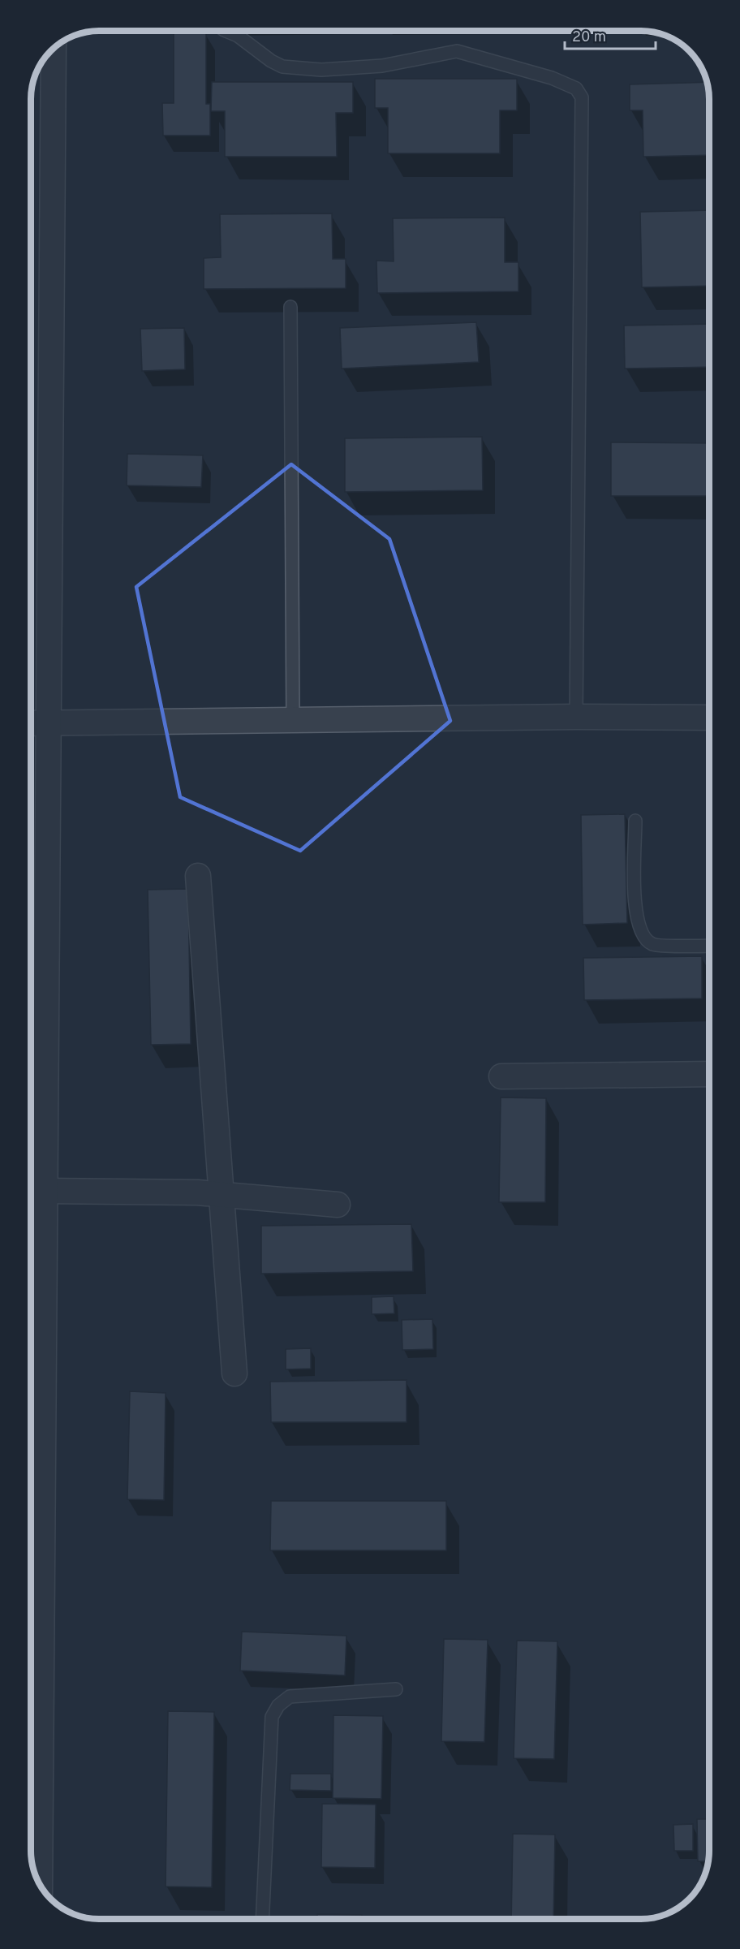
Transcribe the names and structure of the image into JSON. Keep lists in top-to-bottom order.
{
  "scale_bar": "20 m"
}
